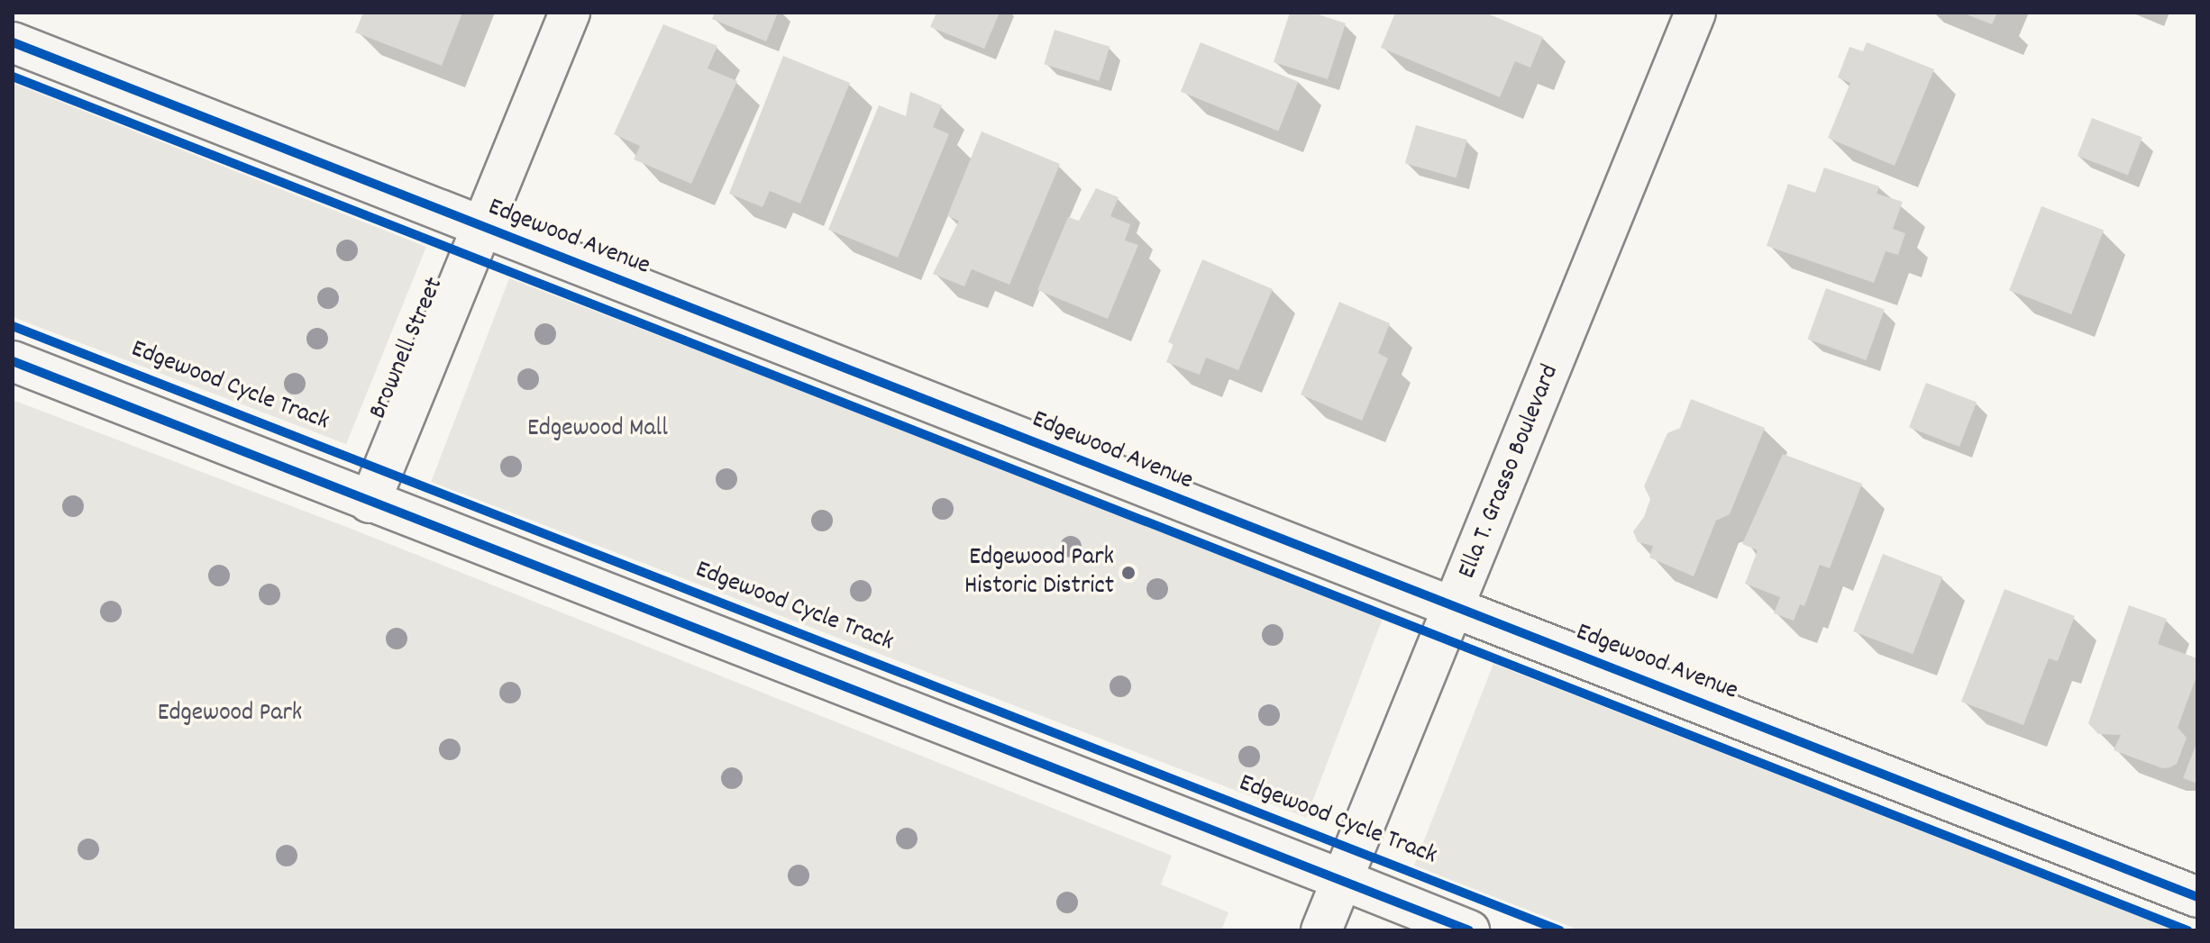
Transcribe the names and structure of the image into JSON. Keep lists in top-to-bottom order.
{
  "streets": {
    "street": ["Edgewood Avenue", "Brownell Street", "Ella T. Grasso Boulevard"],
    "cycle path": ["Edgewood Cycle Track"]
  },
  "crossings": [
    ["Edgewood Avenue", "Brownell Street"],
    ["Edgewood Avenue", "Ella T. Grasso Boulevard"]
  ],
  "parks": ["Edgewood Mall", "Edgewood Park"],
  "places": ["Edgewood Park Historic District"]
}
